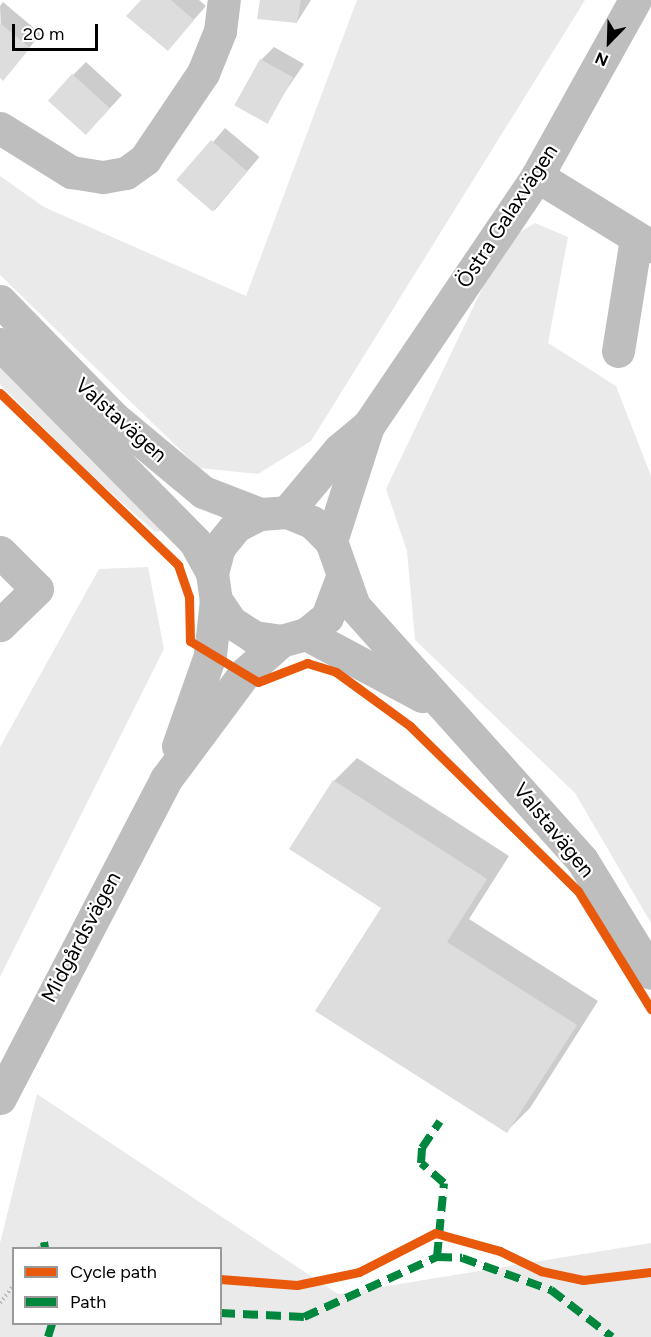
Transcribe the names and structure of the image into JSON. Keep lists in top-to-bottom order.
{
  "streets": {
    "street": ["Östra Galaxvägen", "Valstavägen", "Midgårdsvägen"]
  },
  "crossings": [
    ["Östra Galaxvägen", "Valstavägen"],
    ["Östra Galaxvägen", "Midgårdsvägen"],
    ["Valstavägen", "Midgårdsvägen"]
  ],
  "legend": ["Cycle path", "Path"],
  "scale_bar": "20 m",
  "north": "bottom left"
}
